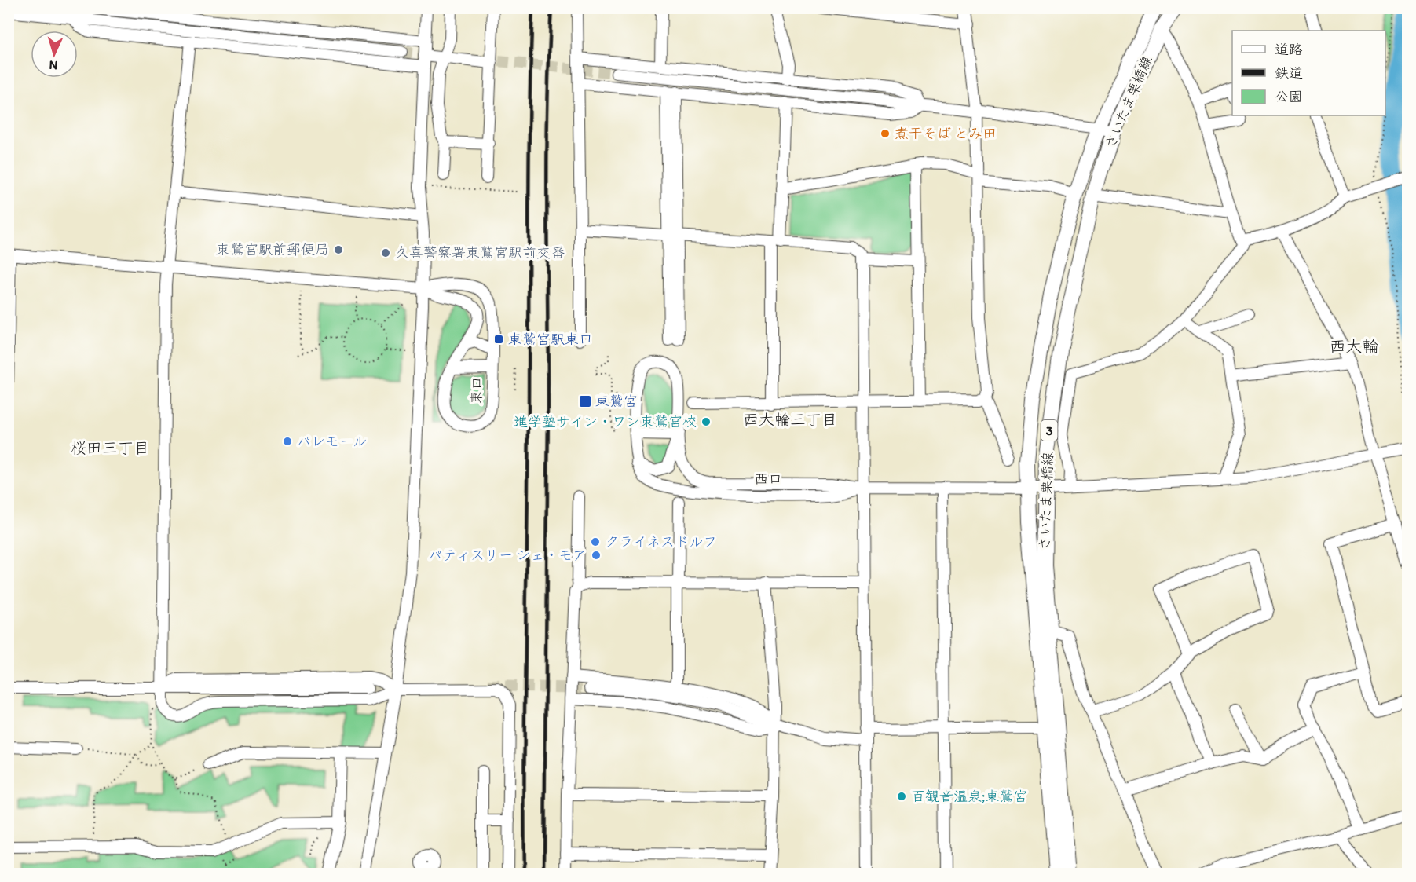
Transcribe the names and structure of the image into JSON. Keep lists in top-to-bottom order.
{
  "streets": {
    "main road": ["さいたま栗橋線", "3"],
    "street": ["東口", "西口"]
  },
  "districts": ["西大輪", "西大輪三丁目", "桜田三丁目"],
  "places": {
    "other": [
      "煮干そば とみ田",
      "東鷲宮駅前郵便局",
      "久喜警察署東鷲宮駅前交番",
      "進学塾サイン・ワン東鷲宮校",
      "パレモール",
      "クライネスドルフ",
      "パティスリー シェ・モア",
      "百観音温泉;東鷲宮"
    ],
    "transit": ["東鷲宮駅東口", "東鷲宮"]
  },
  "legend": ["道路", "鉄道", "公園"],
  "north": "bottom"
}
